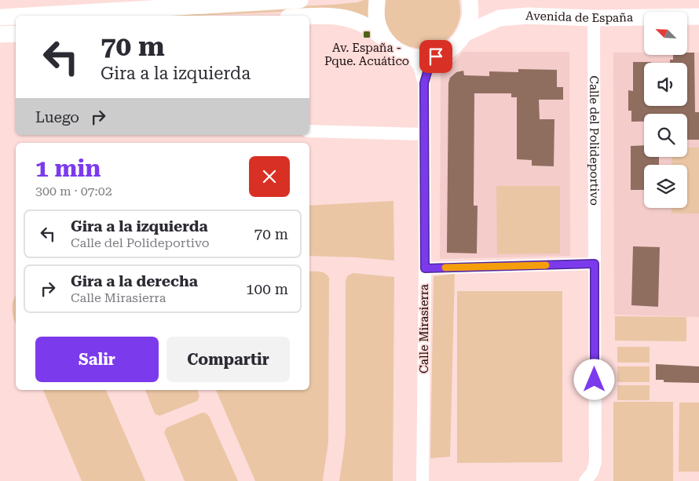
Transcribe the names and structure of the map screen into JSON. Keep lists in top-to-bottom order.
{
  "streets": {
    "main road": ["Avenida de España"],
    "street": ["Calle del Polideportivo", "Calle Mirasierra"]
  },
  "crossings": [
    ["Avenida de España", "Calle del Polideportivo"]
  ],
  "places": {
    "transit": ["Av. España - Pque. Acuático"]
  },
  "north": "top left",
  "page": {
    "turn": ["70 m", "Gira a la izquierda"],
    "then": "Luego",
    "heading": ["1 min", "300 m · 07:02"],
    "list": [
      {
        "name": "Gira a la izquierda",
        "note": "Calle del Polideportivo",
        "value": "70 m"
      },
      {
        "name": "Gira a la derecha",
        "note": "Calle Mirasierra",
        "value": "100 m"
      }
    ],
    "buttons": ["Salir", "Compartir"]
  }
}
